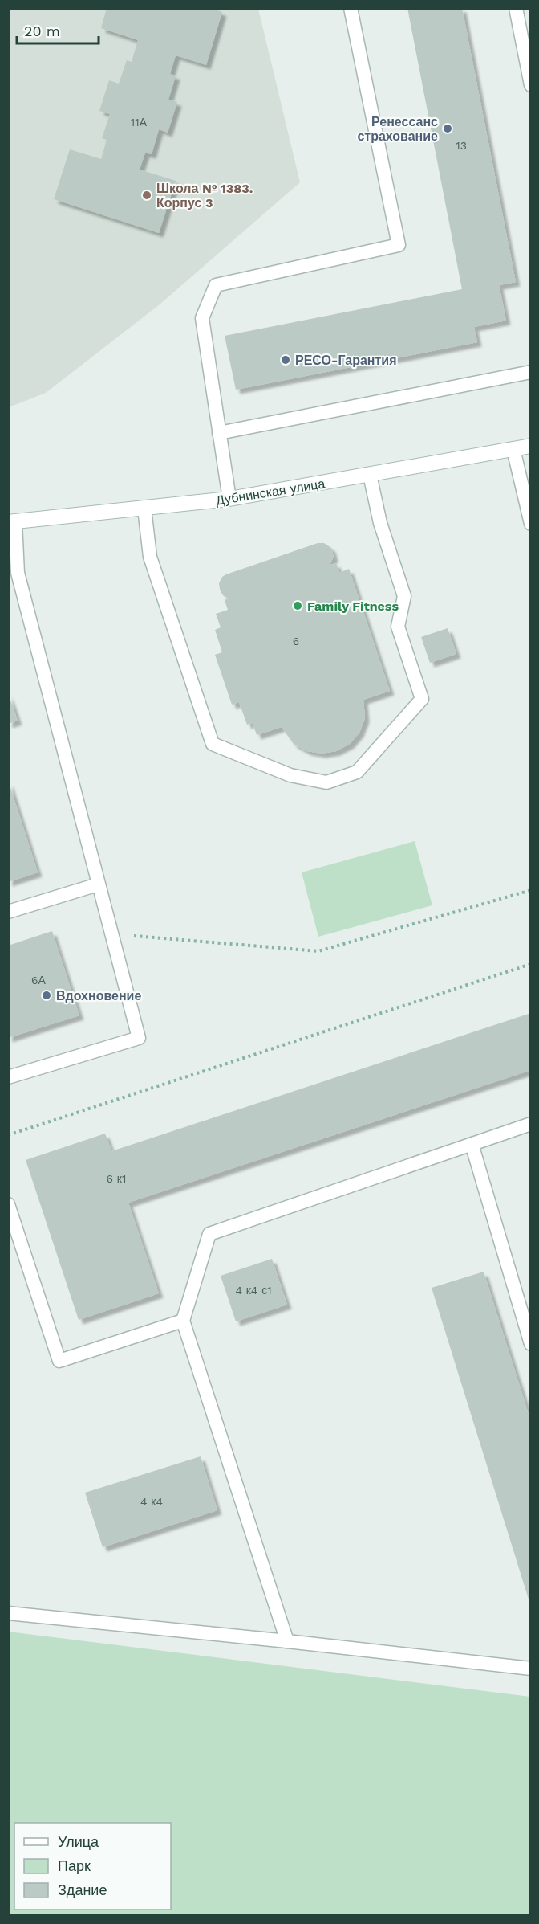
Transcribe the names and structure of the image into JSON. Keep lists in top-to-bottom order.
{
  "streets": {
    "main road": ["Дубнинская улица"]
  },
  "places": [
    "Ренессанс страхование",
    "Школа № 1383. Корпус 3",
    "РЕСО-Гарантия",
    "Family Fitness",
    "Вдохновение"
  ],
  "house_numbers": [
    "11А",
    "13",
    "6",
    "6А",
    "6 к1",
    "4 к4 с1",
    "4 к4"
  ],
  "legend": ["Улица", "Парк", "Здание"],
  "scale_bar": "20 m"
}
